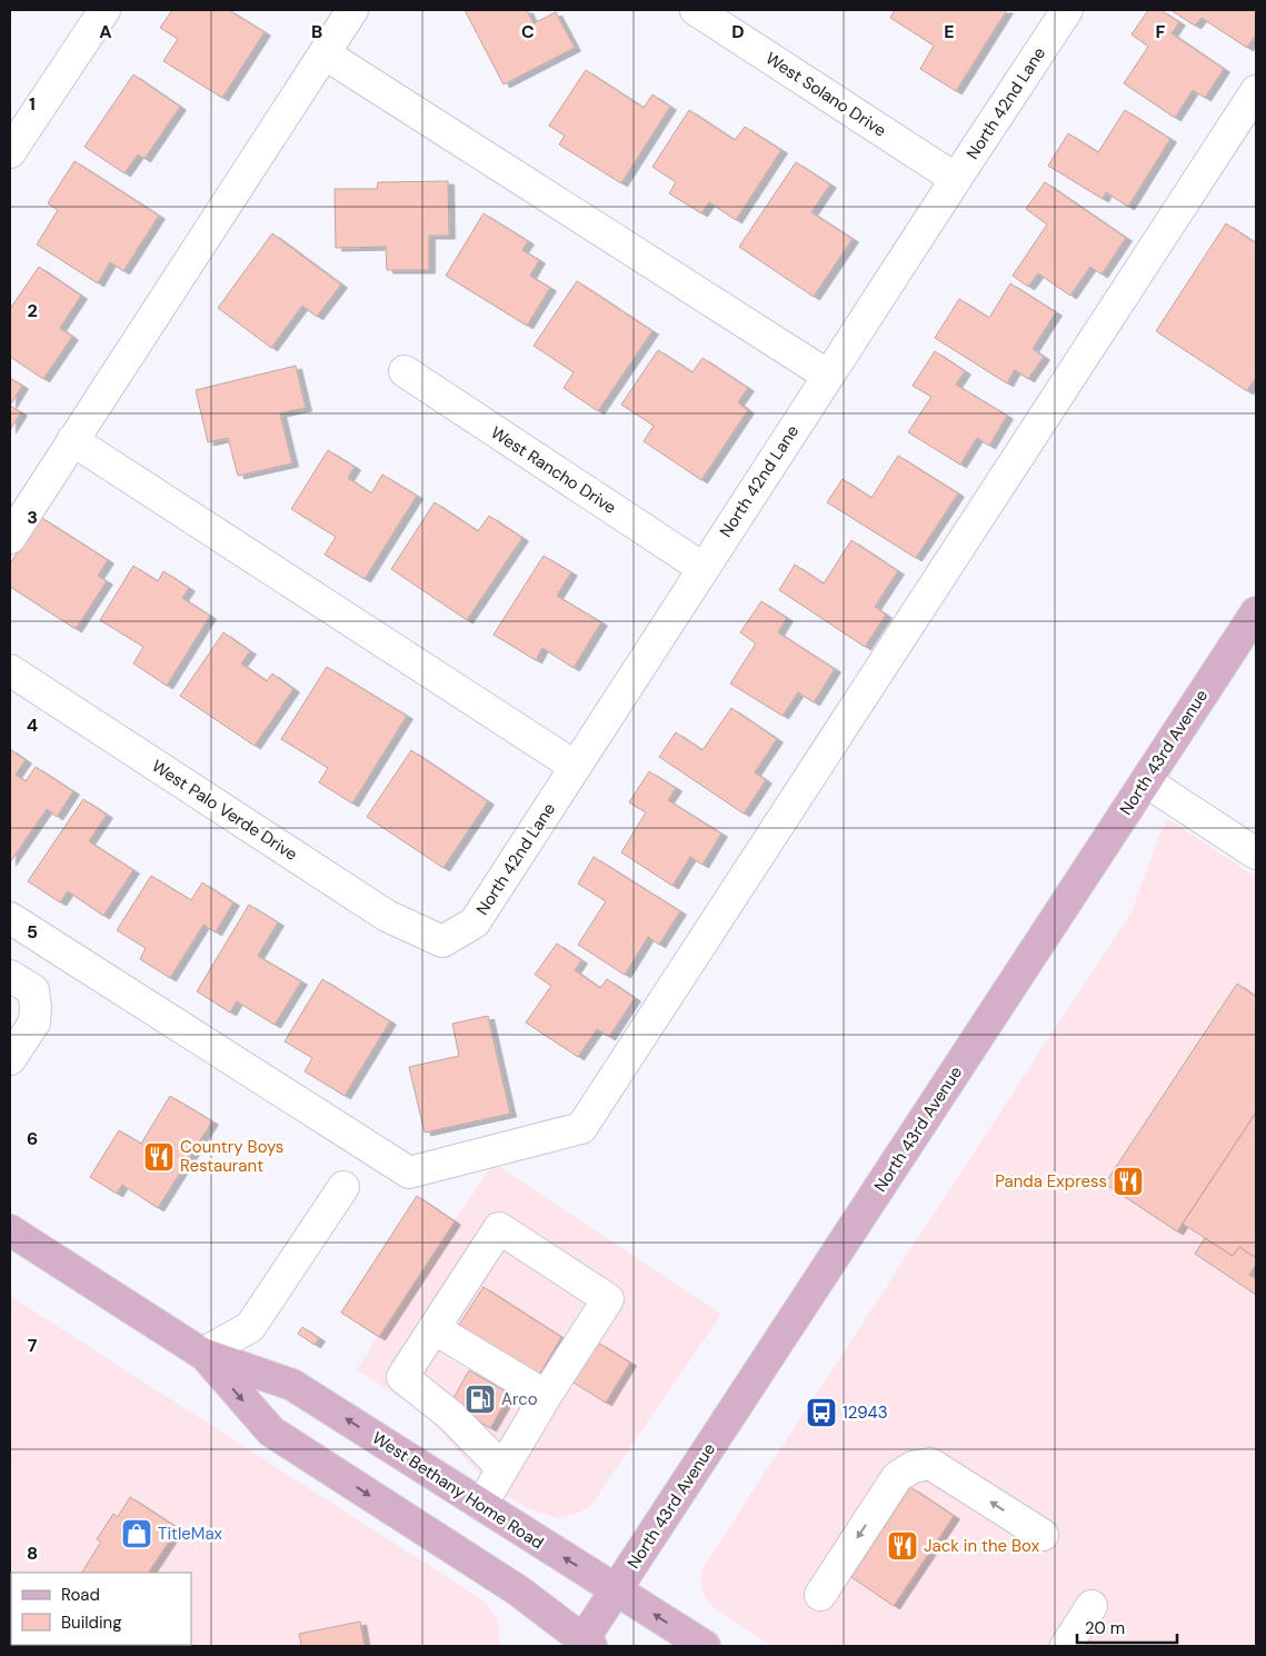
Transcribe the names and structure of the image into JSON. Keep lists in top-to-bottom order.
{
  "streets": {
    "main road": ["North 43rd Avenue", "West Bethany Home Road"],
    "street": [
      "West Solano Drive",
      "North 42nd Lane",
      "West Rancho Drive",
      "West Palo Verde Drive"
    ]
  },
  "crossings": [
    ["West Solano Drive", "North 42nd Lane"],
    ["North 42nd Lane", "West Rancho Drive"],
    ["North 42nd Lane", "West Palo Verde Drive"],
    ["North 43rd Avenue", "West Bethany Home Road"]
  ],
  "places": {
    "restaurant": ["Country Boys Restaurant", "Panda Express", "Jack in the Box"],
    "fuel station": ["Arco"],
    "bus stop": ["12943"],
    "shop": ["TitleMax"]
  },
  "legend": ["Road", "Building"],
  "scale_bar": "20 m",
  "grid": {
    "columns": [
      "A",
      "B",
      "C",
      "D",
      "E",
      "F"
    ],
    "rows": [
      "1",
      "2",
      "3",
      "4",
      "5",
      "6",
      "7",
      "8"
    ]
  }
}
